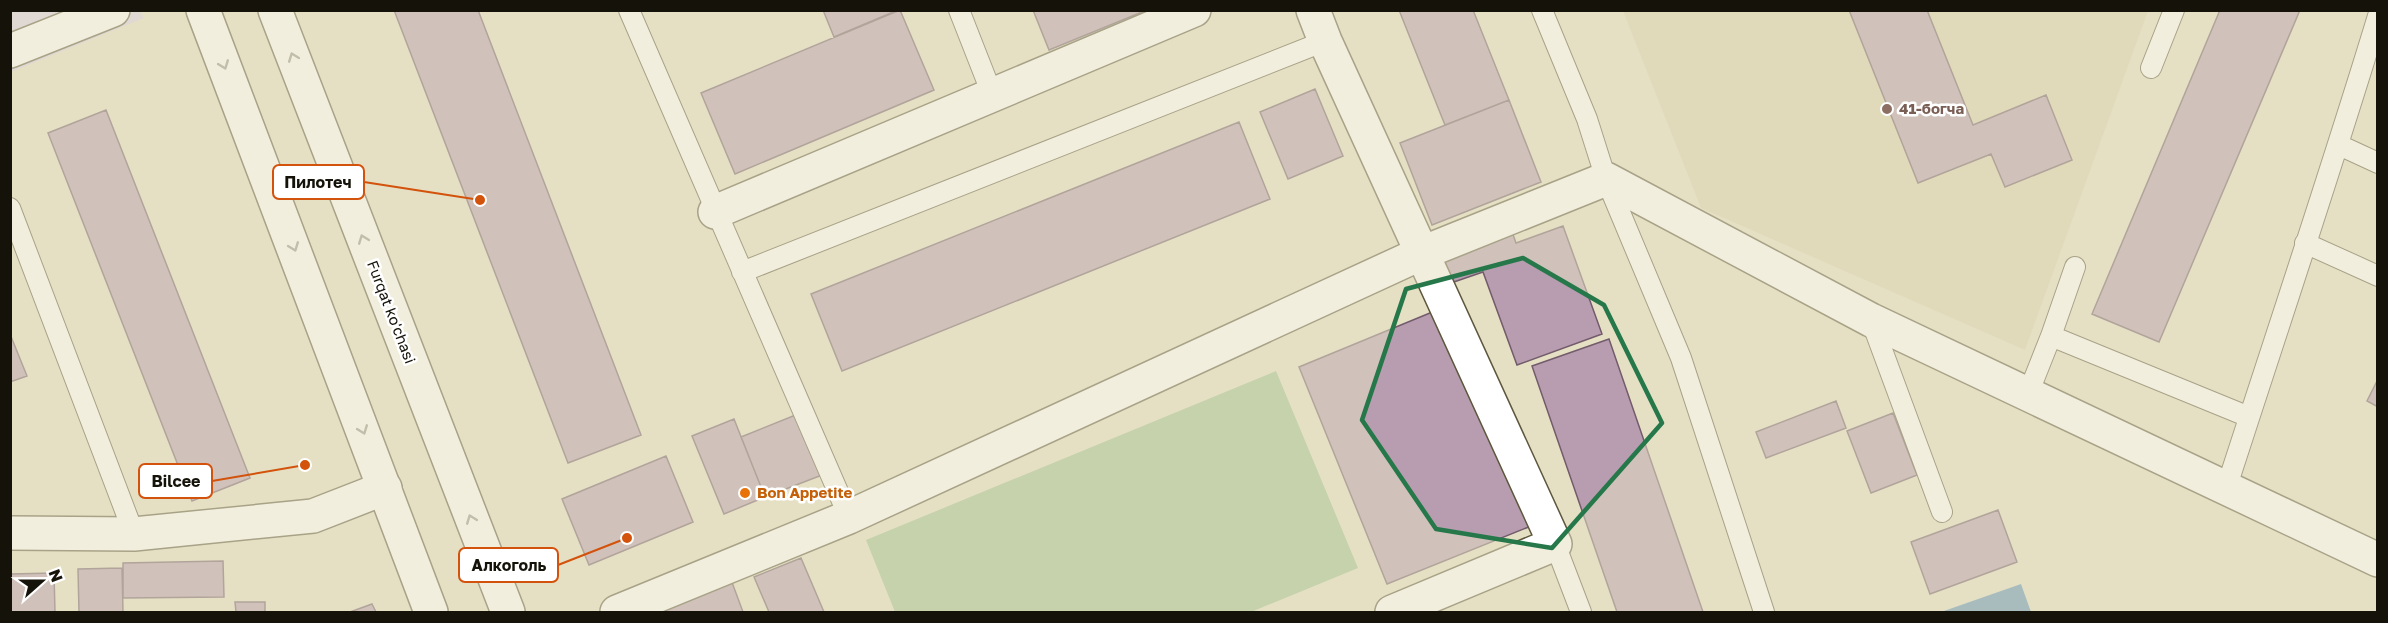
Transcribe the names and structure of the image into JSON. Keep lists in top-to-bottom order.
{
  "streets": {
    "street": ["Furqat ko'chasi"]
  },
  "places": [
    "41-богча",
    "Пилотеч",
    "Bilcee",
    "Bon Appetite",
    "Алкоголь"
  ],
  "north": "right"
}
